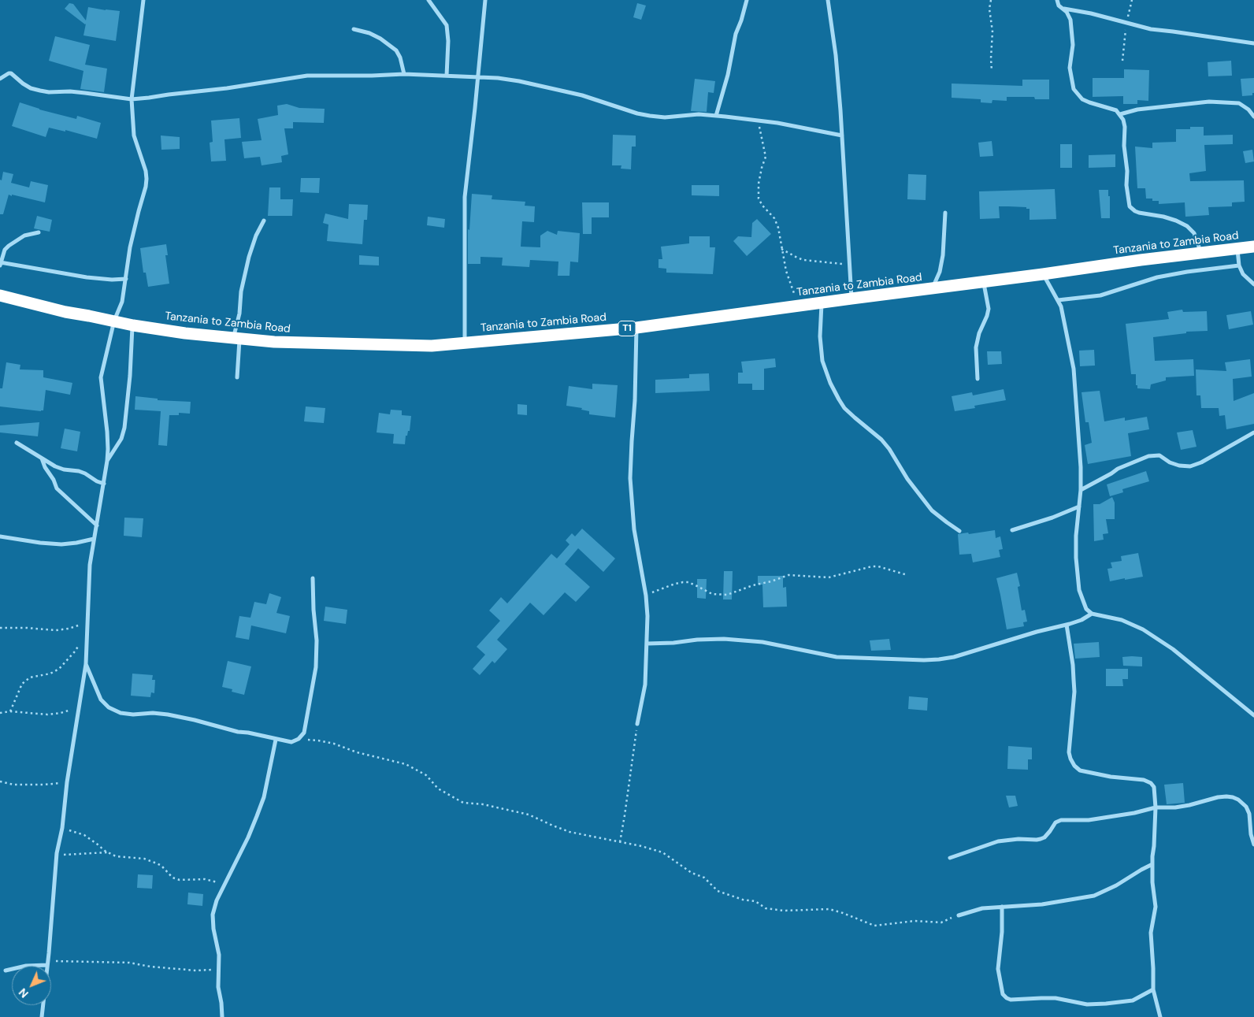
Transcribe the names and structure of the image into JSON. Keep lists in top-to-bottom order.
{
  "streets": {
    "highway": ["Tanzania to Zambia Road", "T1"]
  },
  "north": "bottom left"
}
